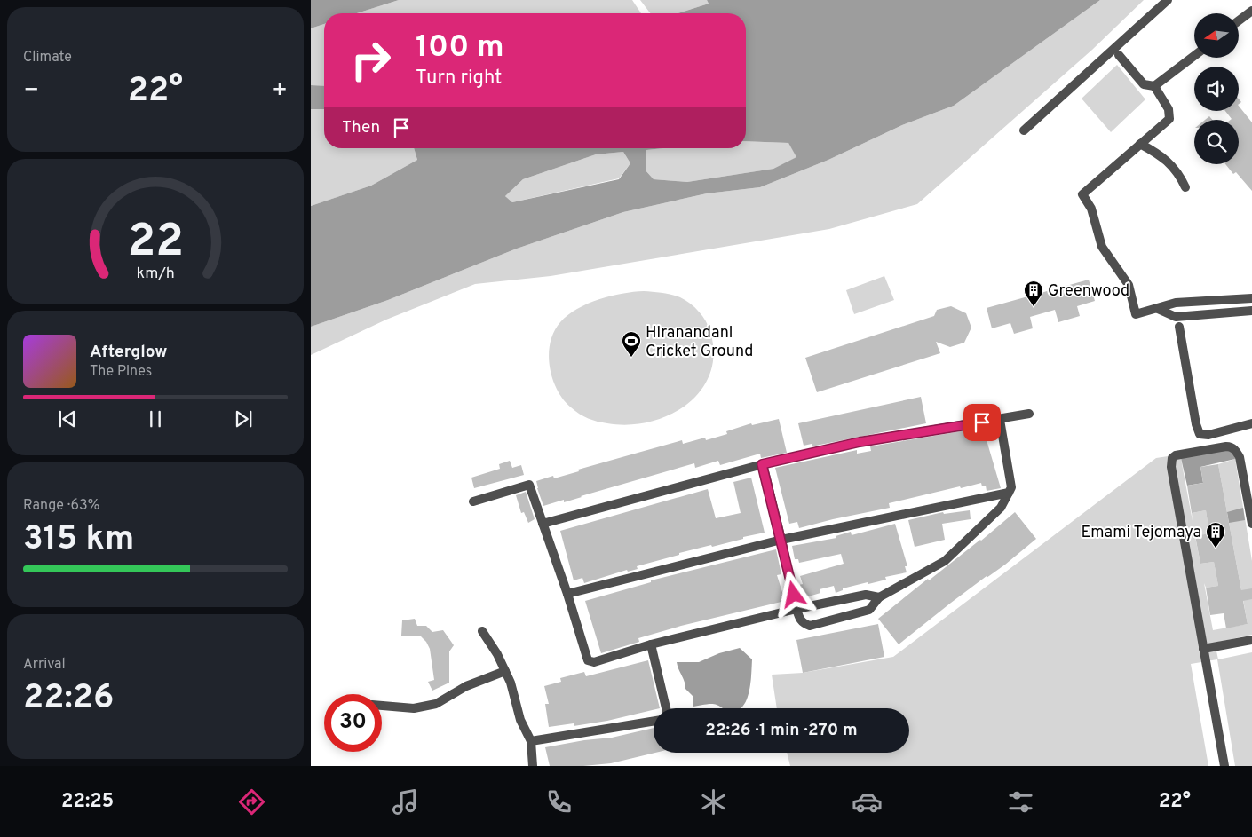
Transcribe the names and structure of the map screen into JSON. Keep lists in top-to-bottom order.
{
  "places": {
    "building": ["Greenwood", "Emami Tejomaya"],
    "sports": ["Hiranandani Cricket Ground"]
  },
  "north": "left",
  "page": {
    "tile": [
      "Climate",
      ["Range · 63%", "315 km"],
      ["Arrival", "22:26"]
    ],
    "turn": ["100 m", "Turn right"],
    "heat": ["−", "22°", "+"],
    "then": "Then",
    "song": ["Afterglow", "The Pines"],
    "limit": "30",
    "trip": "22:26 · 1 min · 270 m",
    "tabs": ["22:25", "22°"],
    "gauge": ["22", "km/h"]
  }
}
